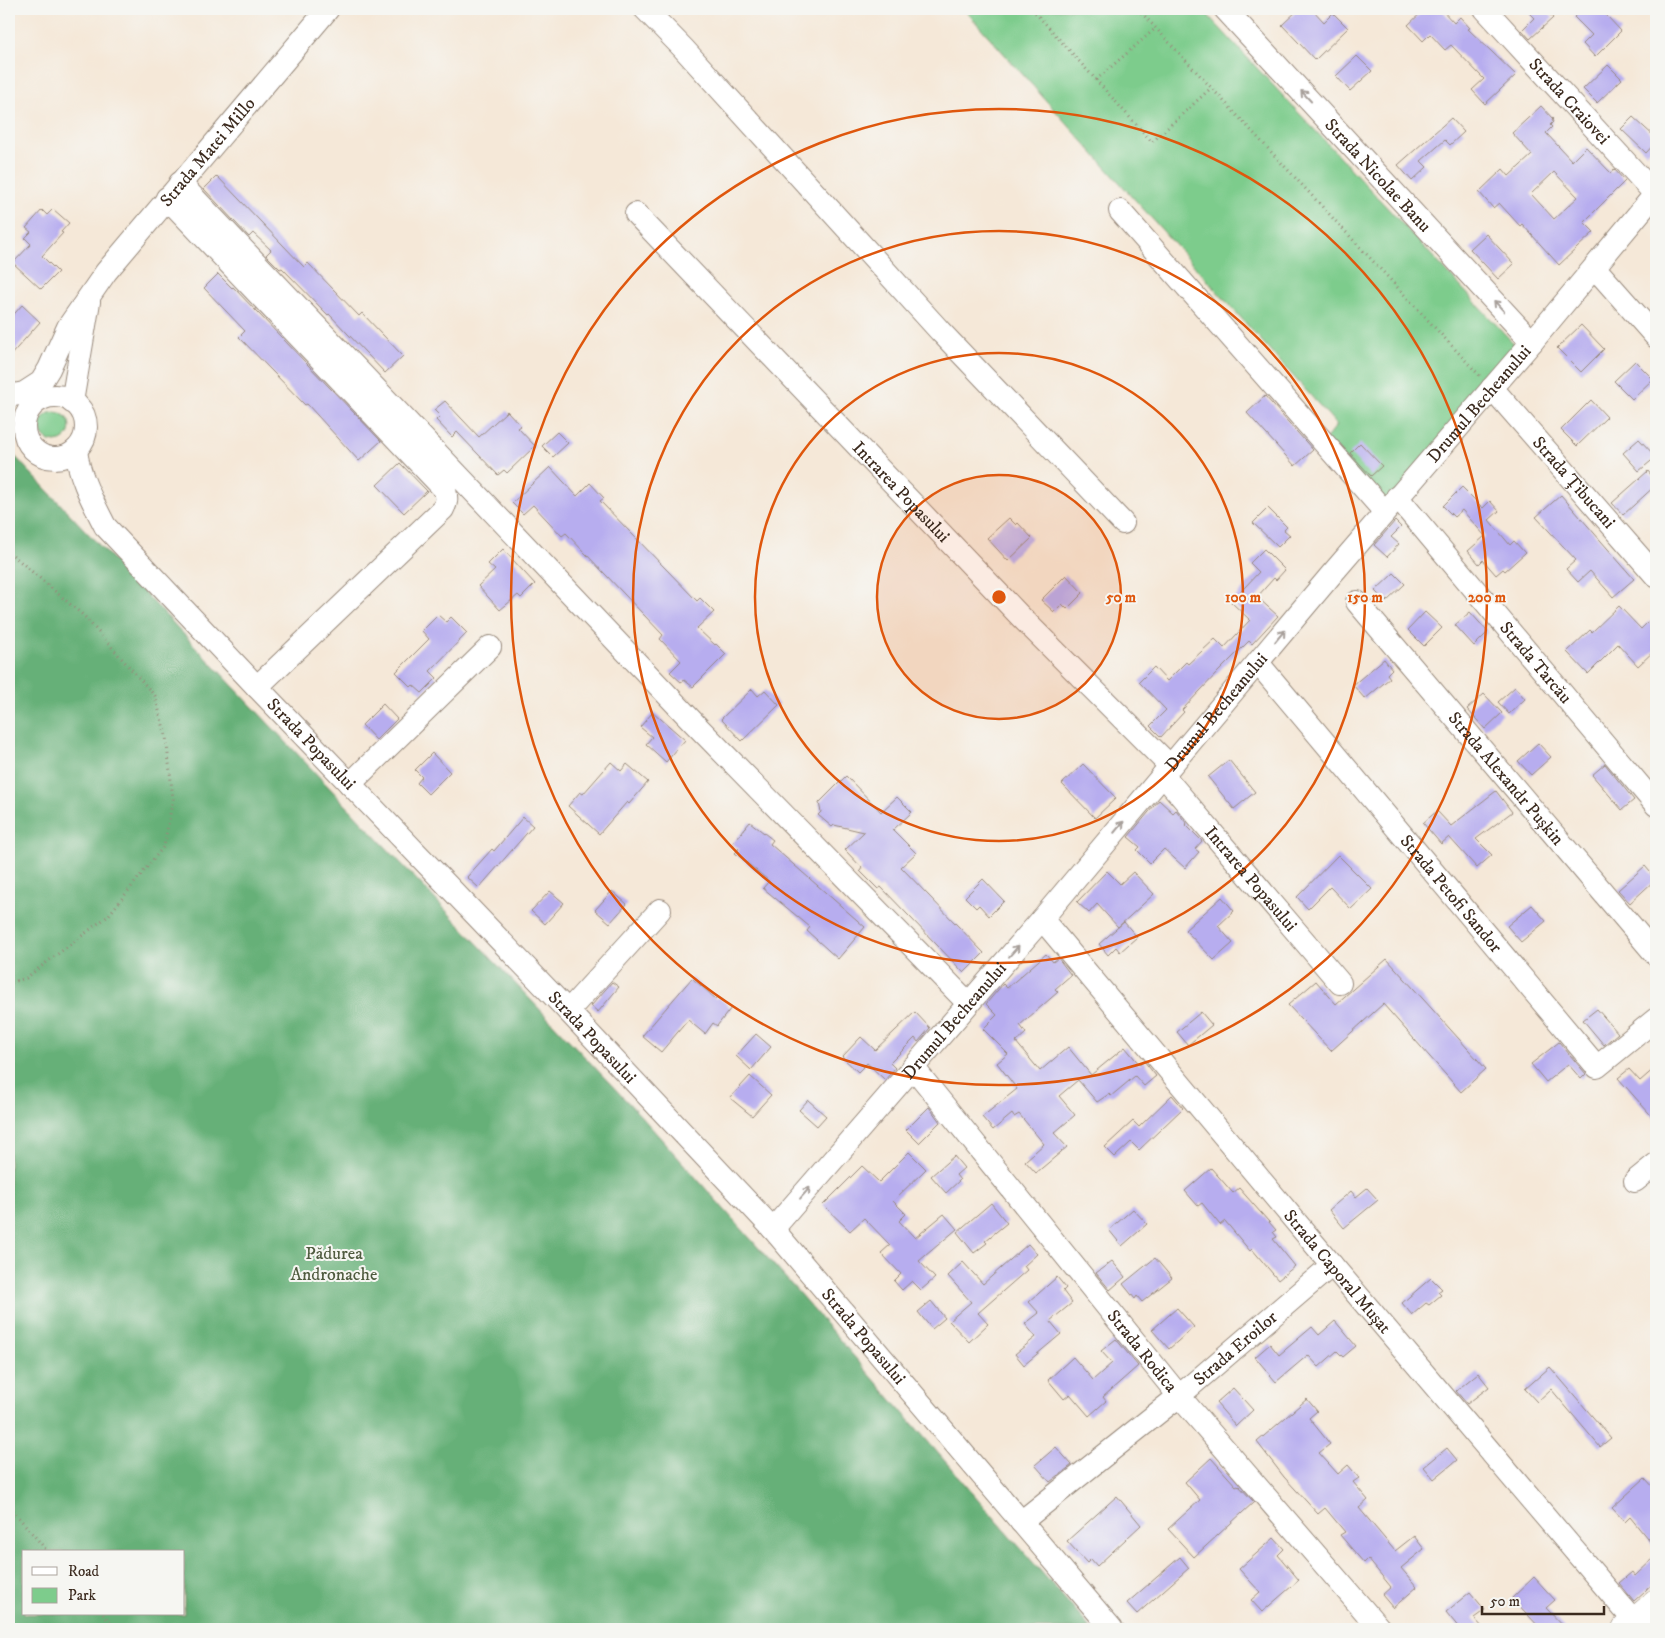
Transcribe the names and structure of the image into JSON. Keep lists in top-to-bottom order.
{
  "streets": {
    "street": [
      "Strada Craiovei",
      "Strada Matei Millo",
      "Strada Nicolae Banu",
      "Drumul Becheanului",
      "Strada Țibucani",
      "Intrarea Popasului",
      "Strada Tarcău",
      "Strada Popasului",
      "Strada Alexandr Pușkin",
      "Strada Petofi Sandor",
      "Strada Caporal Mușat",
      "Strada Eroilor",
      "Strada Rodica"
    ]
  },
  "crossings": [
    ["Strada Craiovei", "Drumul Becheanului"],
    ["Strada Nicolae Banu", "Drumul Becheanului"],
    ["Drumul Becheanului", "Strada Țibucani"],
    ["Drumul Becheanului", "Intrarea Popasului"],
    ["Drumul Becheanului", "Strada Tarcău"],
    ["Drumul Becheanului", "Strada Popasului"],
    ["Drumul Becheanului", "Strada Petofi Sandor"],
    ["Drumul Becheanului", "Strada Caporal Mușat"],
    ["Drumul Becheanului", "Strada Rodica"],
    ["Strada Popasului", "Strada Eroilor"],
    ["Strada Caporal Mușat", "Strada Eroilor"],
    ["Strada Eroilor", "Strada Rodica"]
  ],
  "one_way": ["Strada Nicolae Banu", "Drumul Becheanului"],
  "parks": ["Pădurea Andronache"],
  "legend": ["Road", "Park"],
  "scale_bar": "50 m",
  "rings": [
    "50 m",
    "100 m",
    "150 m",
    "200 m"
  ]
}
